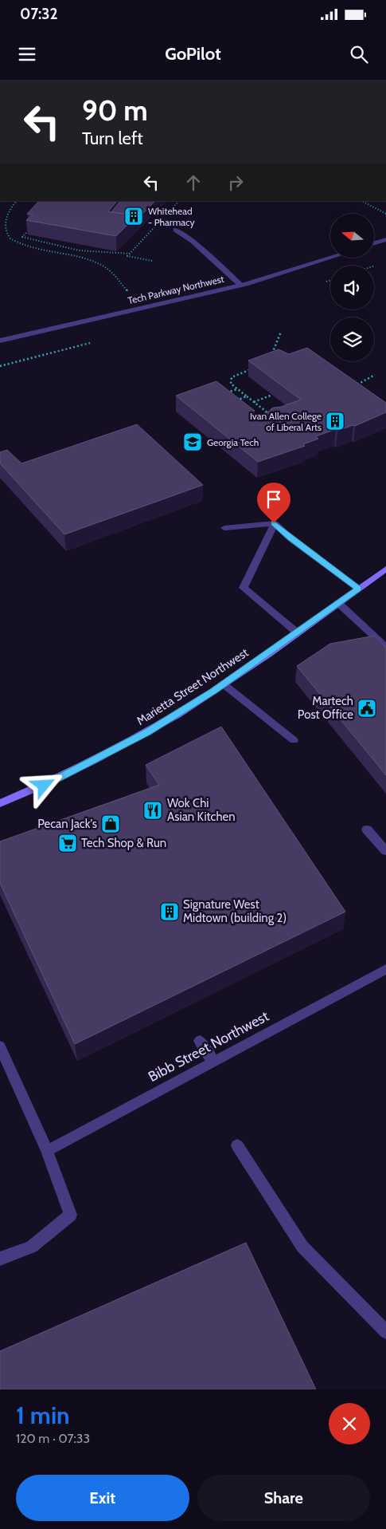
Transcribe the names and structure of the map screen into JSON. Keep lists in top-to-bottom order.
{
  "streets": {
    "main road": ["Marietta Street Northwest"],
    "street": ["Tech Parkway Northwest", "Bibb Street Northwest"]
  },
  "places": {
    "building": ["Whitehead - Pharmacy", "Ivan Allen College of Liberal Arts", "Signature West Midtown (building 2)"],
    "school or university": ["Georgia Tech"],
    "public building": ["Martech Post Office"],
    "restaurant": ["Wok Chi Asian Kitchen"],
    "shop": ["Pecan Jack's"],
    "supermarket": ["Tech Shop & Run"]
  },
  "north": "left",
  "page": {
    "status": "07:32",
    "header": "GoPilot",
    "turn": ["90 m", "Turn left"],
    "heading": ["1 min", "120 m · 07:33"],
    "buttons": ["Exit", "Share"]
  }
}
